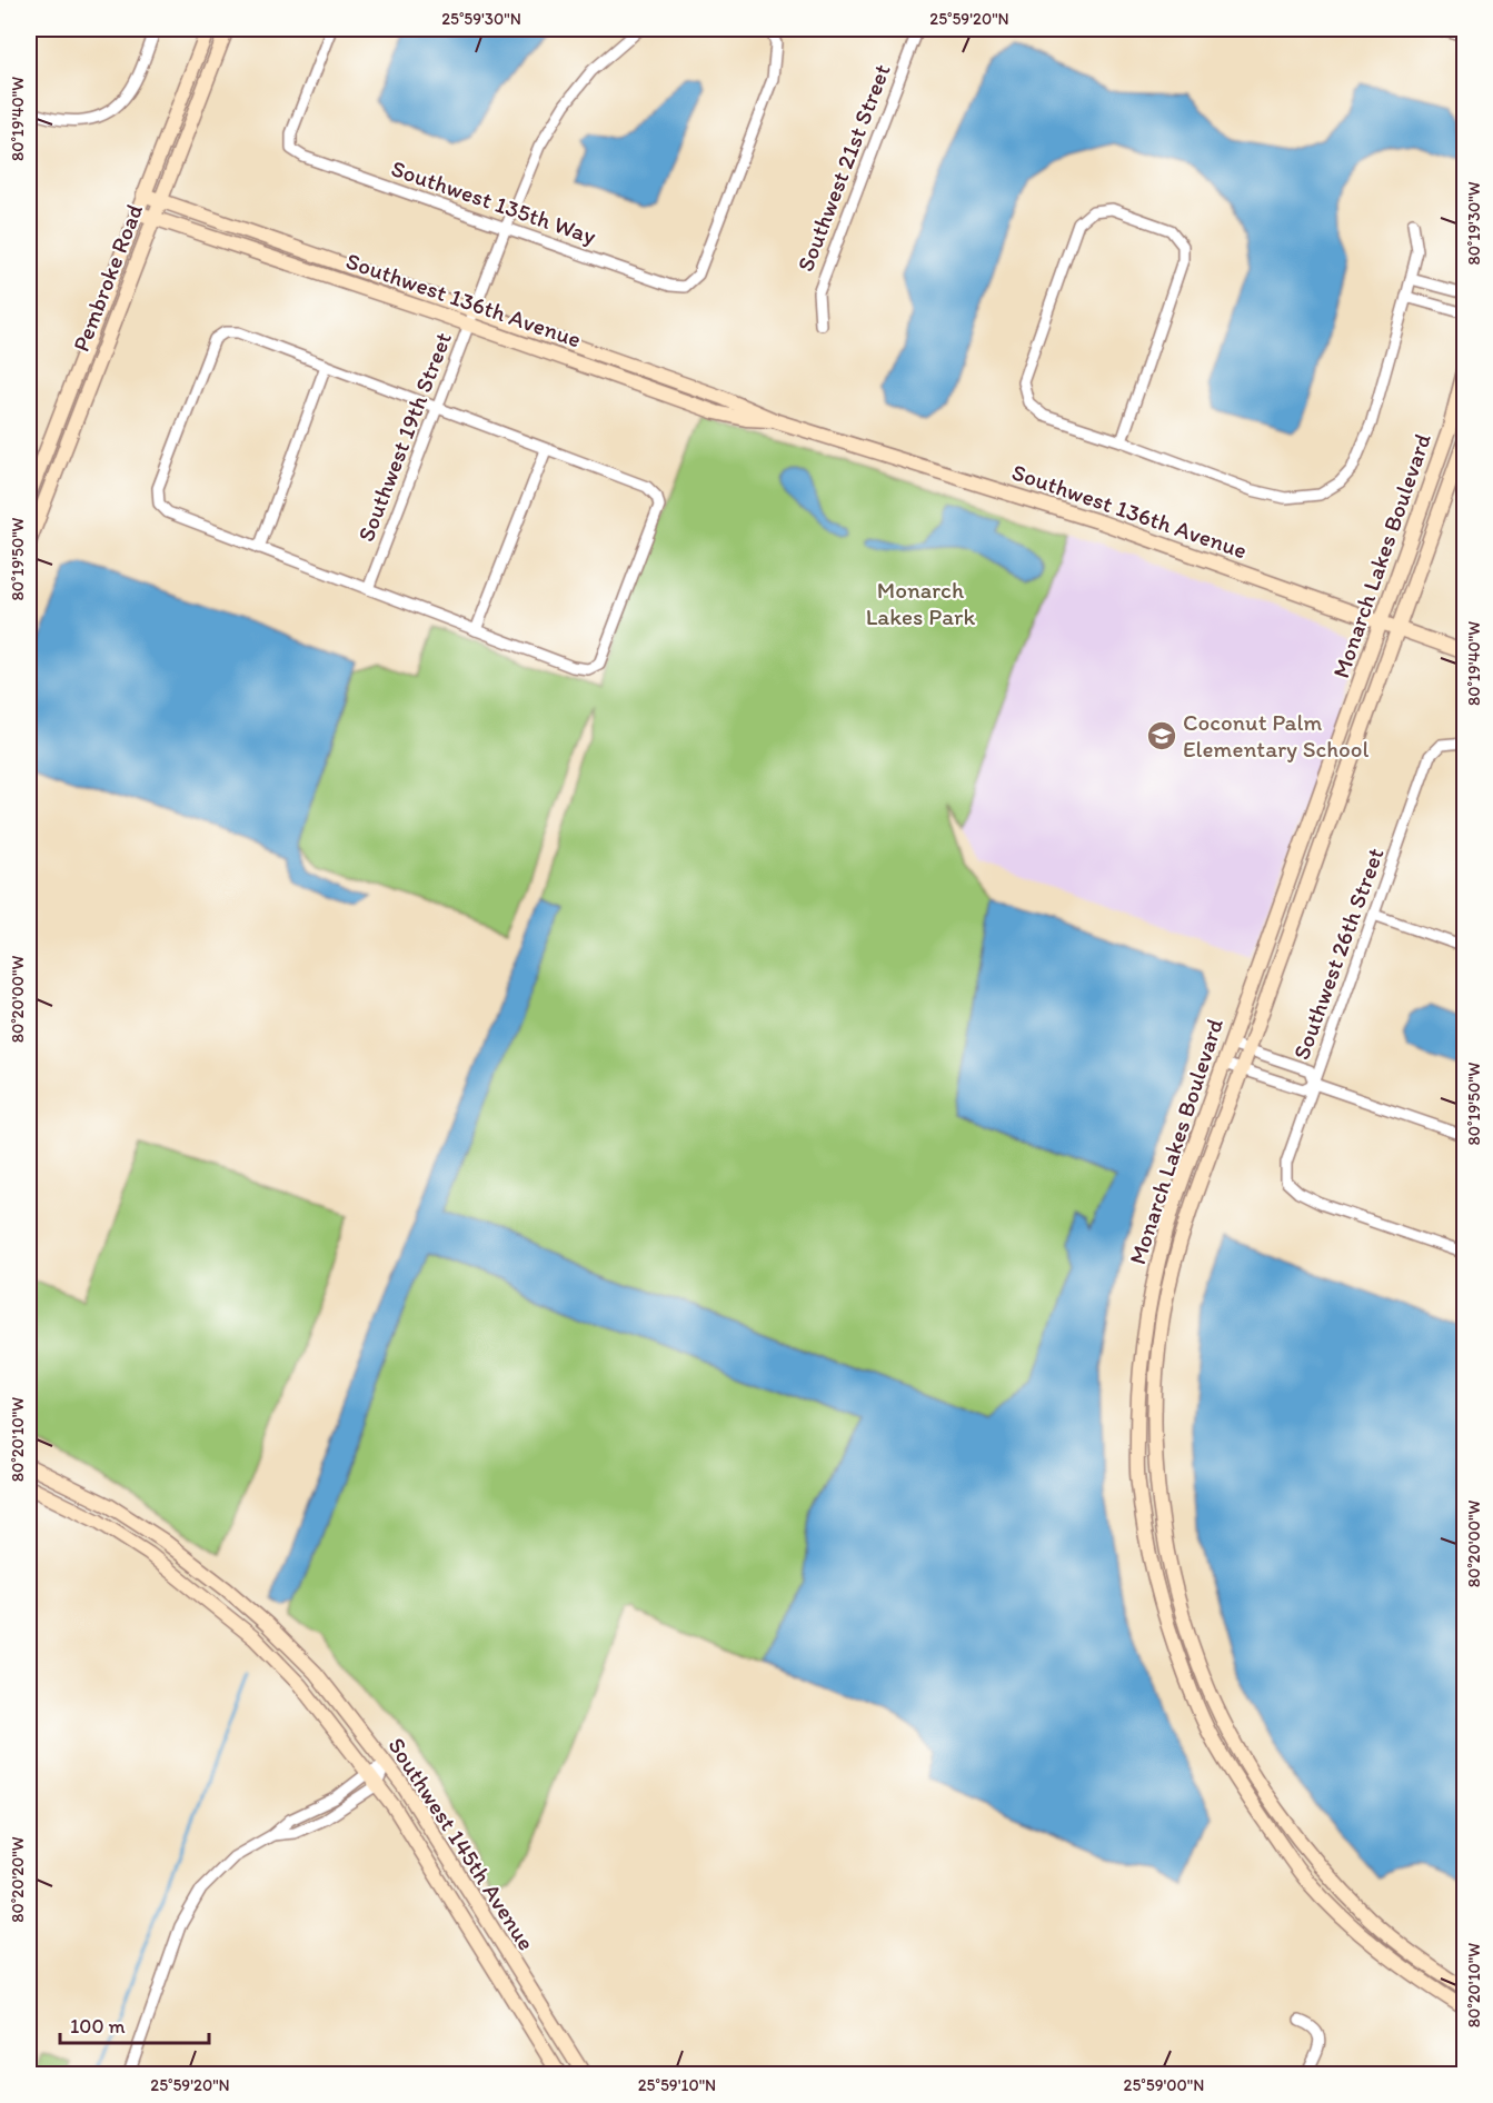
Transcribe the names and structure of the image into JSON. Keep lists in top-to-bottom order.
{
  "streets": {
    "street": [
      "Southwest 21st Street",
      "Southwest 135th Way",
      "Pembroke Road",
      "Southwest 136th Avenue",
      "Southwest 19th Street",
      "Monarch Lakes Boulevard",
      "Southwest 26th Street",
      "Southwest 145th Avenue"
    ]
  },
  "crossings": [
    ["Southwest 135th Way", "Southwest 19th Street"],
    ["Pembroke Road", "Southwest 136th Avenue"],
    ["Southwest 136th Avenue", "Southwest 19th Street"],
    ["Southwest 136th Avenue", "Monarch Lakes Boulevard"]
  ],
  "parks": ["Monarch Lakes Park"],
  "places": {
    "school or university": ["Coconut Palm Elementary School"]
  },
  "scale_bar": "100 m",
  "coordinates": [
    "25°59'30\"N",
    "25°59'20\"N",
    "80°19'40\"W",
    "80°19'30\"W",
    "80°19'50\"W",
    "80°20'00\"W",
    "80°20'10\"W",
    "80°20'20\"W",
    "25°59'10\"N",
    "25°59'00\"N"
  ]
}
